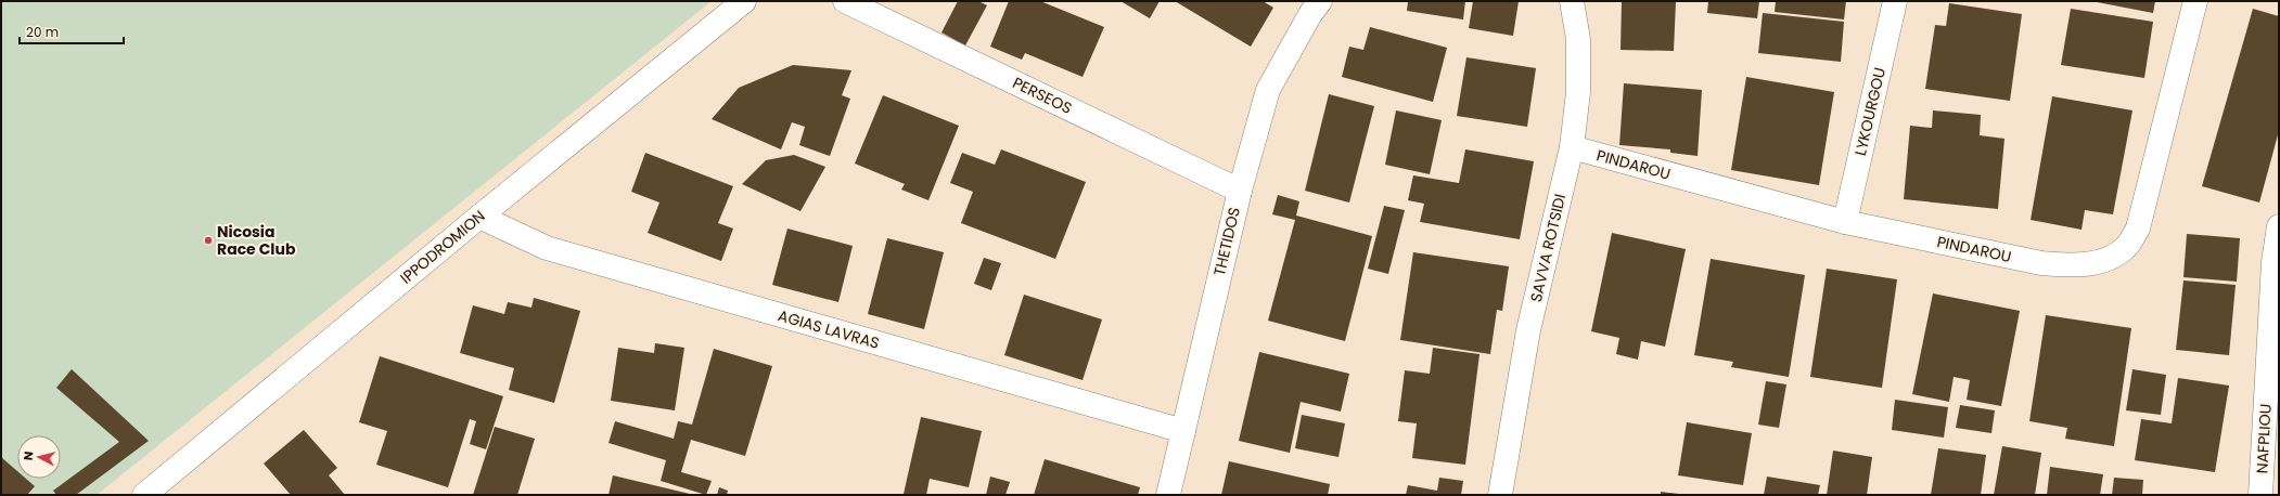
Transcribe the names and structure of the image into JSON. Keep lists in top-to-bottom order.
{
  "streets": {
    "street": [
      "PERSEOS",
      "LYKOURGOU",
      "PINDAROU",
      "THETIDOS",
      "IPPODROMION",
      "SAVVA ROTSIDI",
      "AGIAS LAVRAS",
      "NAFPLIOU"
    ]
  },
  "crossings": [
    ["PERSEOS", "THETIDOS"],
    ["LYKOURGOU", "PINDAROU"],
    ["PINDAROU", "SAVVA ROTSIDI"],
    ["THETIDOS", "AGIAS LAVRAS"],
    ["IPPODROMION", "AGIAS LAVRAS"]
  ],
  "places": ["Nicosia Race Club"],
  "scale_bar": "20 m",
  "north": "left"
}
